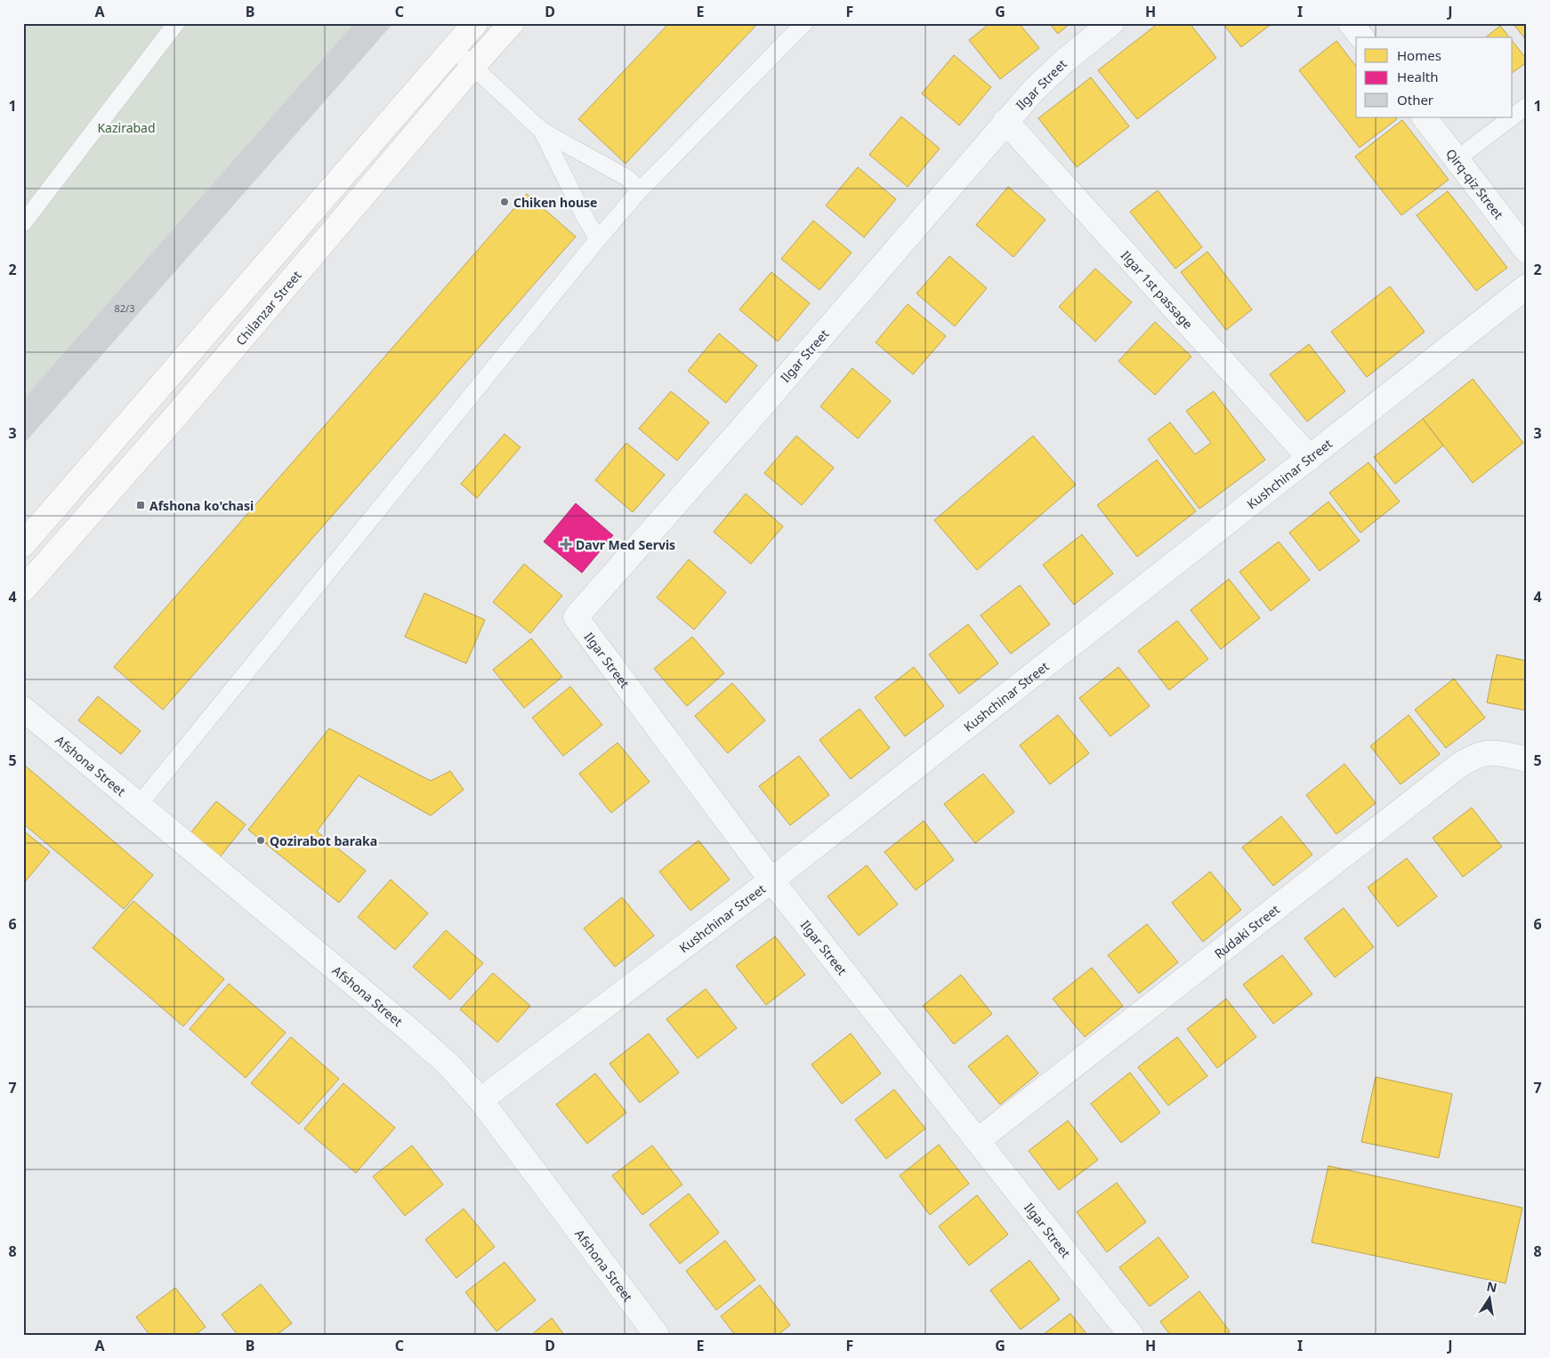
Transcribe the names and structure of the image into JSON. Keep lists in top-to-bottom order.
{
  "streets": {
    "main road": ["Chilanzar Street"],
    "street": [
      "Ilgar Street",
      "Qirq-qiz Street",
      "Ilgar 1st passage",
      "Kushchinar Street",
      "Afshona Street",
      "Rudaki Street"
    ]
  },
  "crossings": [
    ["Ilgar Street", "Ilgar 1st passage"],
    ["Ilgar Street", "Kushchinar Street"],
    ["Ilgar Street", "Rudaki Street"],
    ["Ilgar 1st passage", "Kushchinar Street"],
    ["Kushchinar Street", "Afshona Street"]
  ],
  "parks": ["Kazirabad"],
  "places": {
    "other": ["Chiken house", "Qozirabot baraka"],
    "transit": ["Afshona ko'chasi"],
    "health": ["Davr Med Servis"]
  },
  "house_numbers": ["82/3"],
  "legend": ["Homes", "Health", "Other"],
  "north": "top",
  "grid": {
    "columns": [
      "A",
      "B",
      "C",
      "D",
      "E",
      "F",
      "G",
      "H",
      "I",
      "J"
    ],
    "rows": [
      "1",
      "2",
      "3",
      "4",
      "5",
      "6",
      "7",
      "8"
    ]
  }
}
